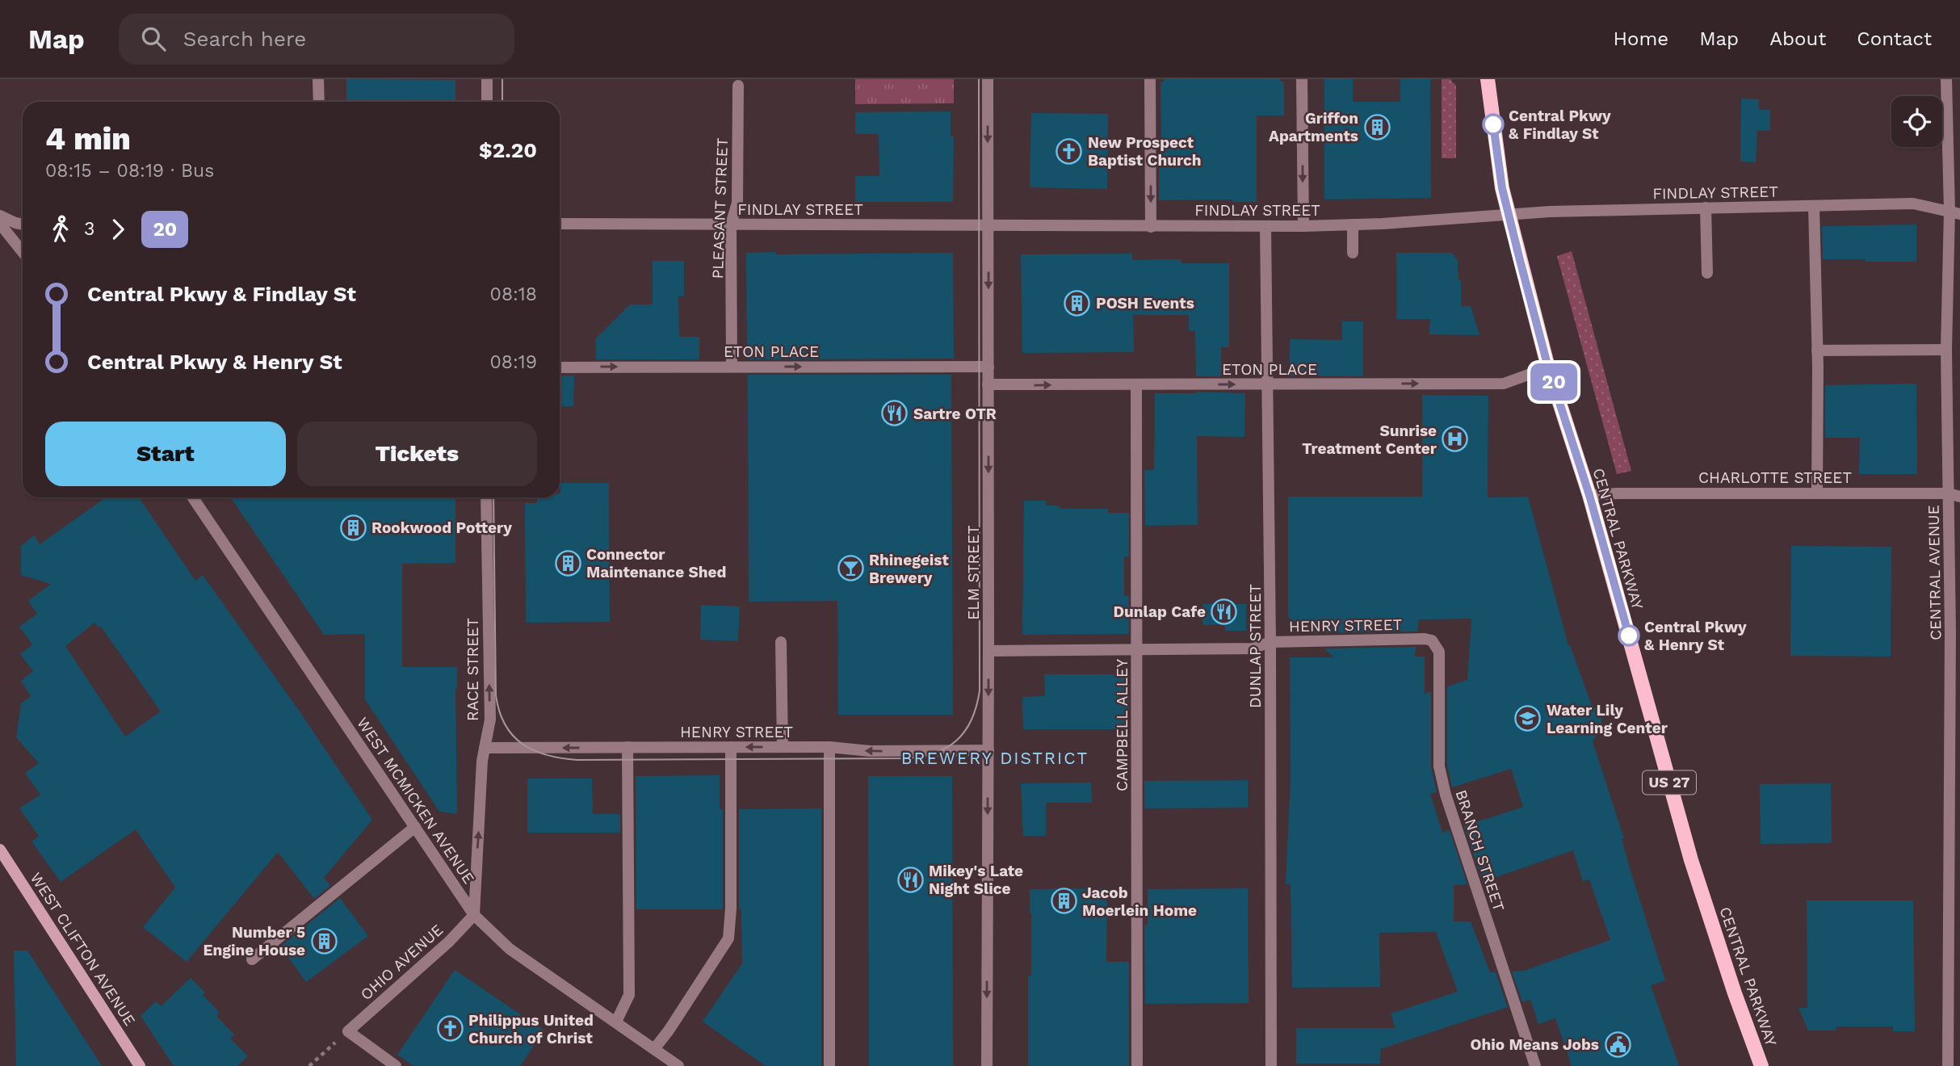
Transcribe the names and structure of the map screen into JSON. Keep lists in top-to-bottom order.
{
  "streets": {
    "main road": ["CENTRAL PARKWAY", "US 27", "WEST CLIFTON AVENUE"],
    "street": [
      "FINDLAY STREET",
      "PLEASANT STREET",
      "ETON PLACE",
      "CHARLOTTE STREET",
      "ELM STREET",
      "CENTRAL AVENUE",
      "HENRY STREET",
      "DUNLAP STREET",
      "RACE STREET",
      "CAMPBELL ALLEY",
      "WEST MCMICKEN AVENUE",
      "BRANCH STREET",
      "OHIO AVENUE"
    ]
  },
  "crossings": [
    ["FINDLAY STREET", "PLEASANT STREET"],
    ["FINDLAY STREET", "CENTRAL PARKWAY"],
    ["FINDLAY STREET", "ELM STREET"],
    ["FINDLAY STREET", "CENTRAL AVENUE"],
    ["FINDLAY STREET", "DUNLAP STREET"],
    ["PLEASANT STREET", "ETON PLACE"],
    ["ETON PLACE", "CENTRAL PARKWAY"],
    ["ETON PLACE", "ELM STREET"],
    ["ETON PLACE", "DUNLAP STREET"],
    ["ETON PLACE", "CAMPBELL ALLEY"],
    ["CHARLOTTE STREET", "CENTRAL PARKWAY"],
    ["CHARLOTTE STREET", "CENTRAL AVENUE"],
    ["ELM STREET", "HENRY STREET"],
    ["HENRY STREET", "DUNLAP STREET"],
    ["HENRY STREET", "RACE STREET"],
    ["HENRY STREET", "CAMPBELL ALLEY"],
    ["HENRY STREET", "BRANCH STREET"],
    ["RACE STREET", "WEST MCMICKEN AVENUE"],
    ["RACE STREET", "OHIO AVENUE"],
    ["WEST MCMICKEN AVENUE", "OHIO AVENUE"]
  ],
  "one_way": [
    "ETON PLACE",
    "ELM STREET",
    "HENRY STREET",
    "RACE STREET"
  ],
  "districts": ["BREWERY DISTRICT"],
  "places": {
    "other": ["Central Pkwy & Findlay St", "Central Pkwy & Henry St"],
    "building": [
      "Griffon Apartments",
      "POSH Events",
      "Rookwood Pottery",
      "Connector Maintenance Shed",
      "Jacob Moerlein Home",
      "Number 5 Engine House"
    ],
    "church": ["New Prospect Baptist Church", "Philippus United Church of Christ"],
    "restaurant": ["Sartre OTR", "Dunlap Cafe", "Mikey's Late Night Slice"],
    "hospital": ["Sunrise Treatment Center"],
    "bar": ["Rhinegeist Brewery"],
    "school or university": ["Water Lily Learning Center"],
    "public building": ["Ohio Means Jobs"]
  },
  "lines": ["bus line 20"],
  "page": {
    "header": "Map",
    "search": "Search here",
    "nav": [
      "Home",
      "Map",
      "About",
      "Contact"
    ],
    "on_map": "20",
    "heading": ["4 min", "08:15 – 08:19 · Bus", "$2.20"],
    "legs": ["3", "20"],
    "list": [
      {
        "name": "Central Pkwy & Findlay St",
        "value": "08:18"
      },
      {
        "name": "Central Pkwy & Henry St",
        "value": "08:19"
      }
    ],
    "buttons": ["Start", "Tickets"]
  }
}
